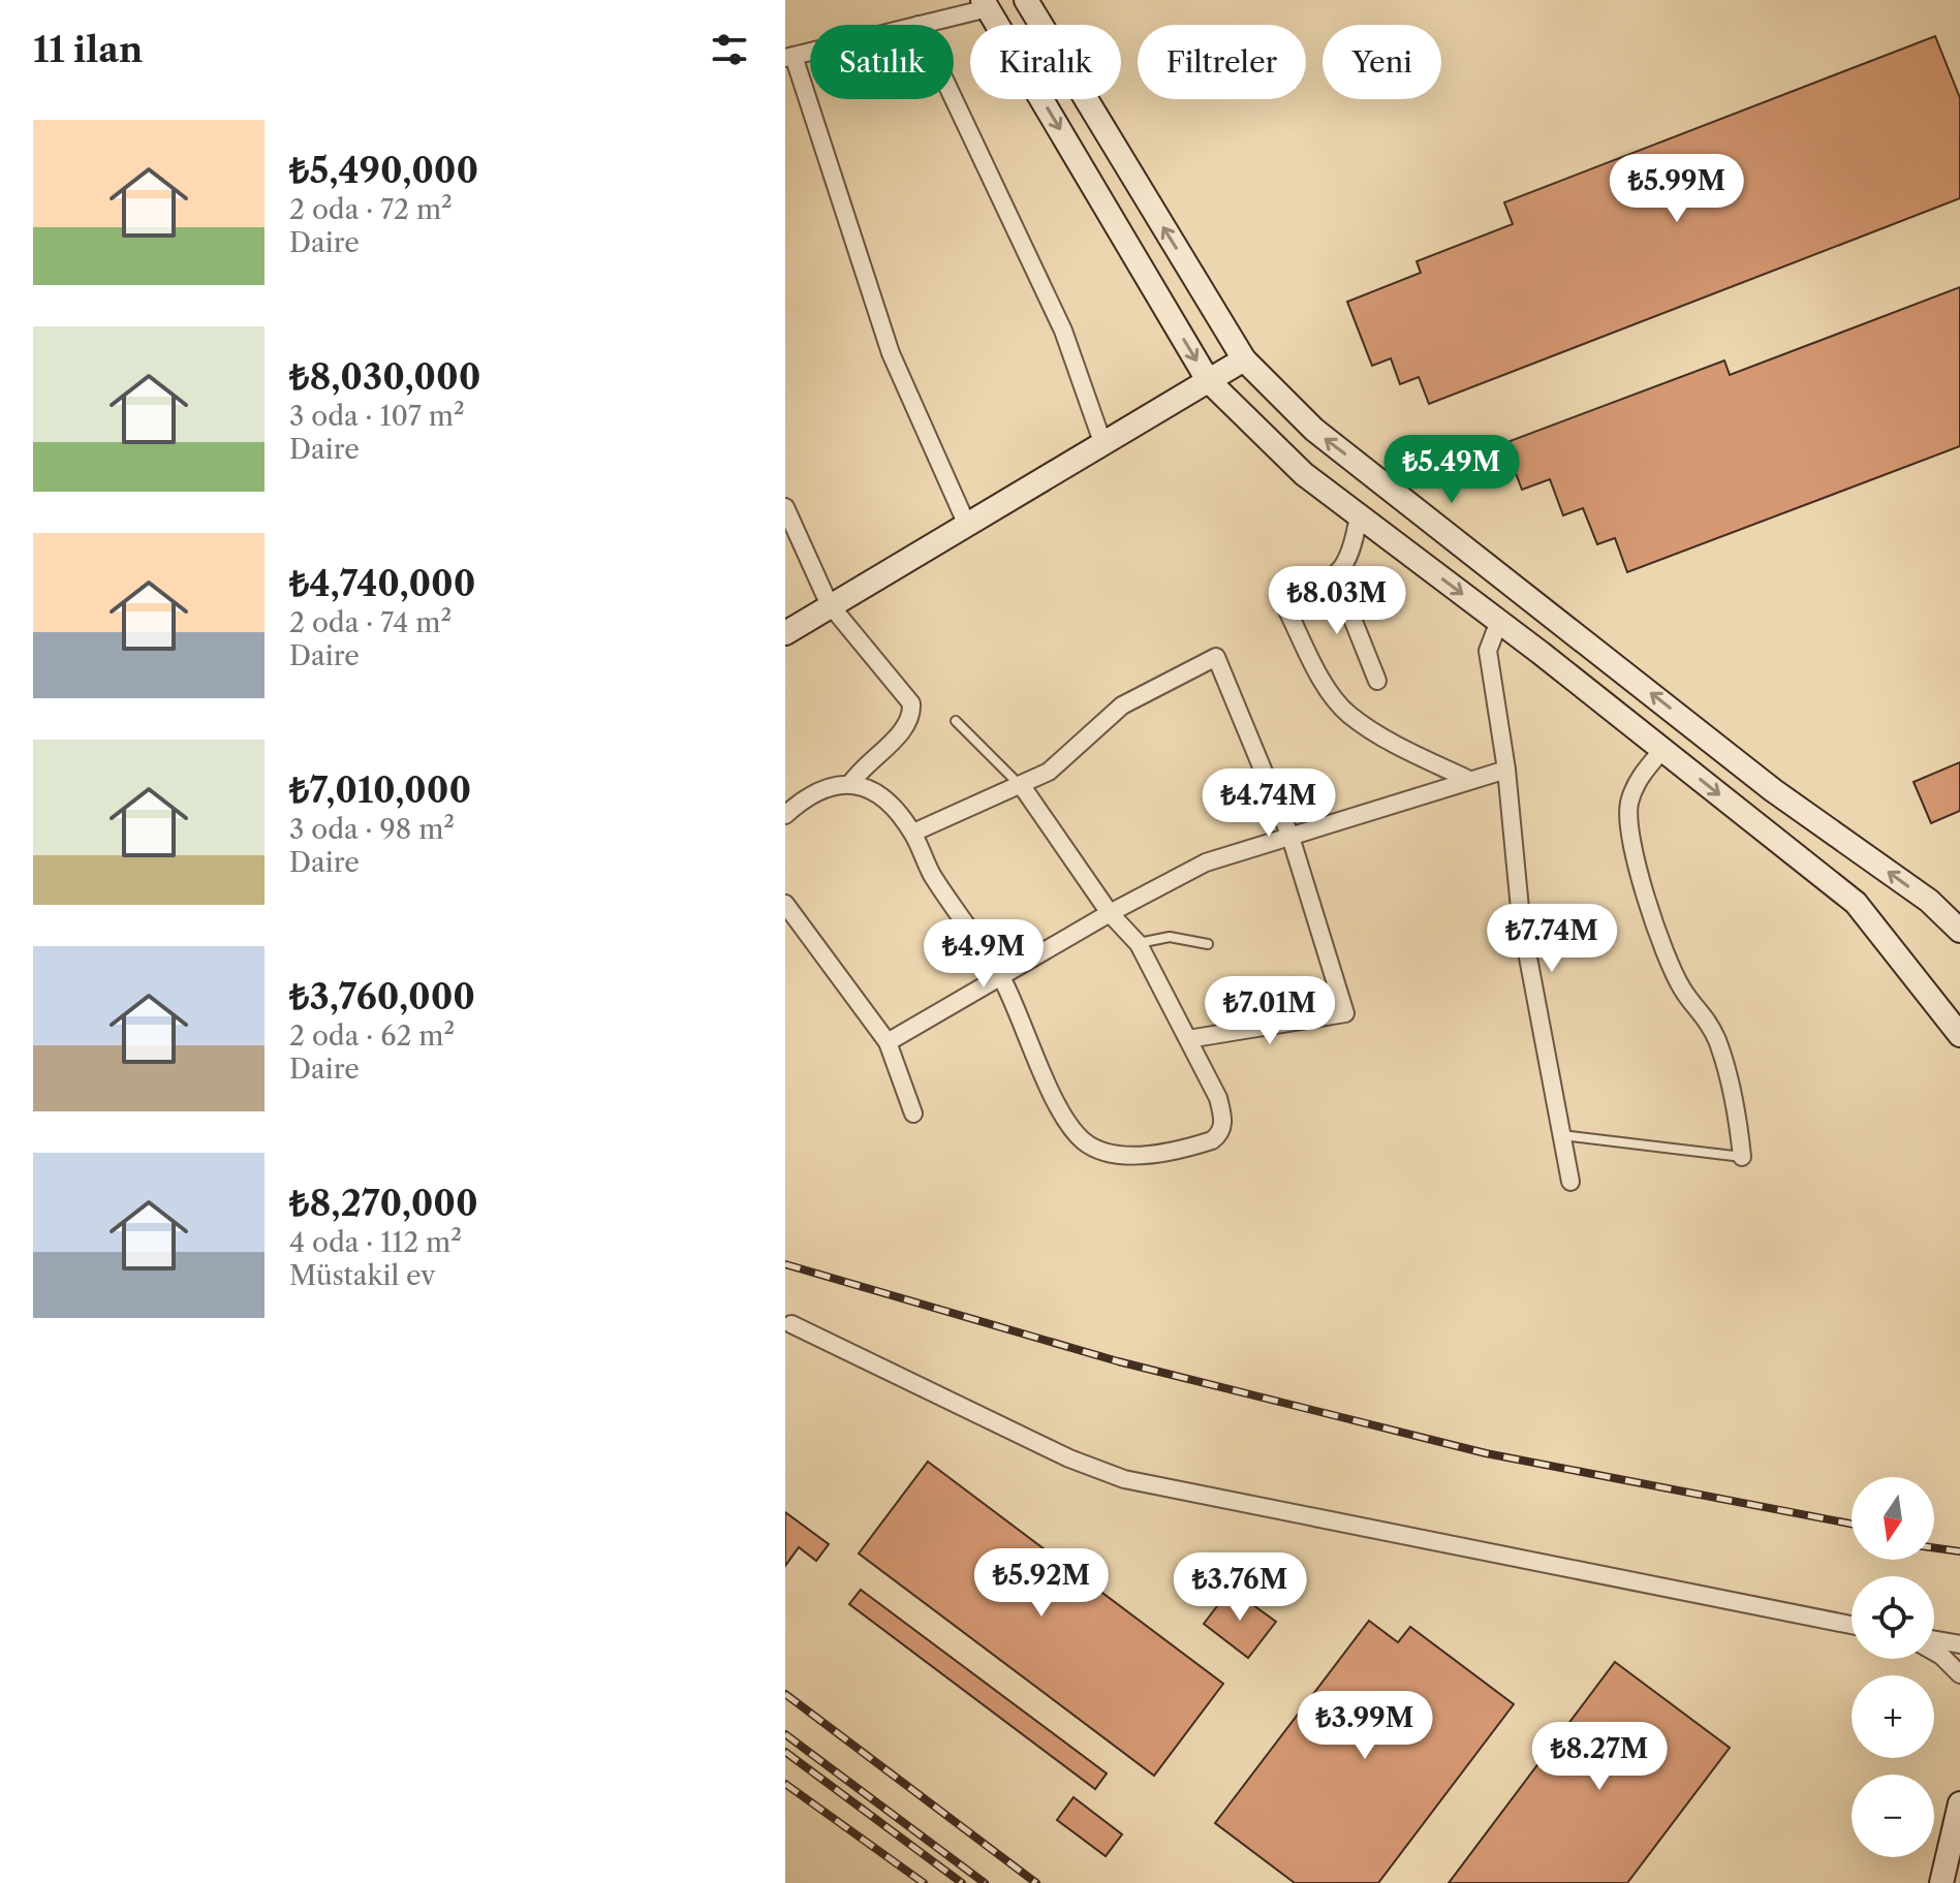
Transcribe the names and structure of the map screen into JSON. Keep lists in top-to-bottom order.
{
  "north": "bottom",
  "page": {
    "heading": "11 ilan",
    "chip": [
      "Satılık",
      "Kiralık",
      "Filtreler",
      "Yeni"
    ],
    "list": [
      {
        "name": "₺5,490,000",
        "note": "2 oda · 72 m² · Daire"
      },
      {
        "name": "₺8,030,000",
        "note": "3 oda · 107 m² · Daire"
      },
      {
        "name": "₺4,740,000",
        "note": "2 oda · 74 m² · Daire"
      },
      {
        "name": "₺7,010,000",
        "note": "3 oda · 98 m² · Daire"
      },
      {
        "name": "₺3,760,000",
        "note": "2 oda · 62 m² · Daire"
      },
      {
        "name": "₺8,270,000",
        "note": "4 oda · 112 m² · Müstakil ev"
      }
    ],
    "price": [
      "₺5.99M",
      "₺5.49M",
      "₺8.03M",
      "₺4.74M",
      "₺7.74M",
      "₺4.9M",
      "₺7.01M",
      "₺5.92M",
      "₺3.76M",
      "₺3.99M",
      "₺8.27M"
    ],
    "map_buttons": ["+", "−"]
  }
}
